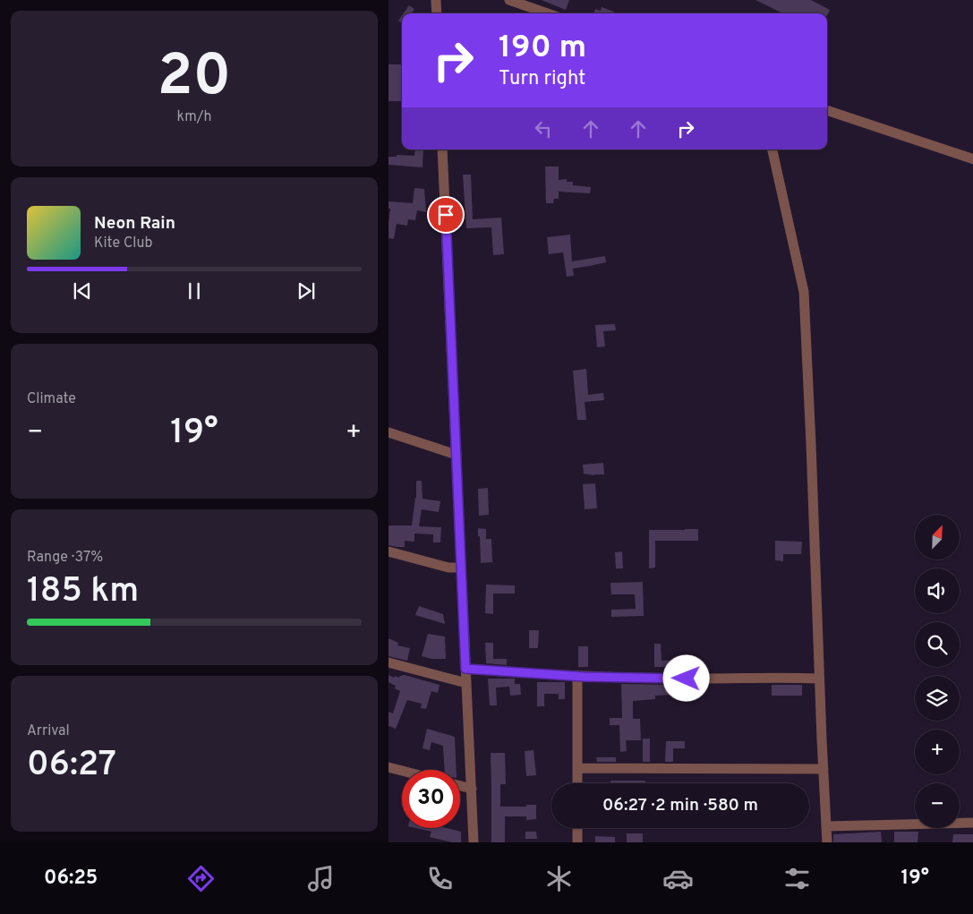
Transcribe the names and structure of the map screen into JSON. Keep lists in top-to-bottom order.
{
  "north": "top right",
  "page": {
    "tile": [
      ["20", "km/h"],
      "Climate",
      ["Range · 37%", "185 km"],
      ["Arrival", "06:27"]
    ],
    "turn": ["190 m", "Turn right"],
    "song": ["Neon Rain", "Kite Club"],
    "heat": ["−", "19°", "+"],
    "map_buttons": ["+", "−"],
    "limit": "30",
    "trip": "06:27 · 2 min · 580 m",
    "tabs": ["06:25", "19°"]
  }
}
